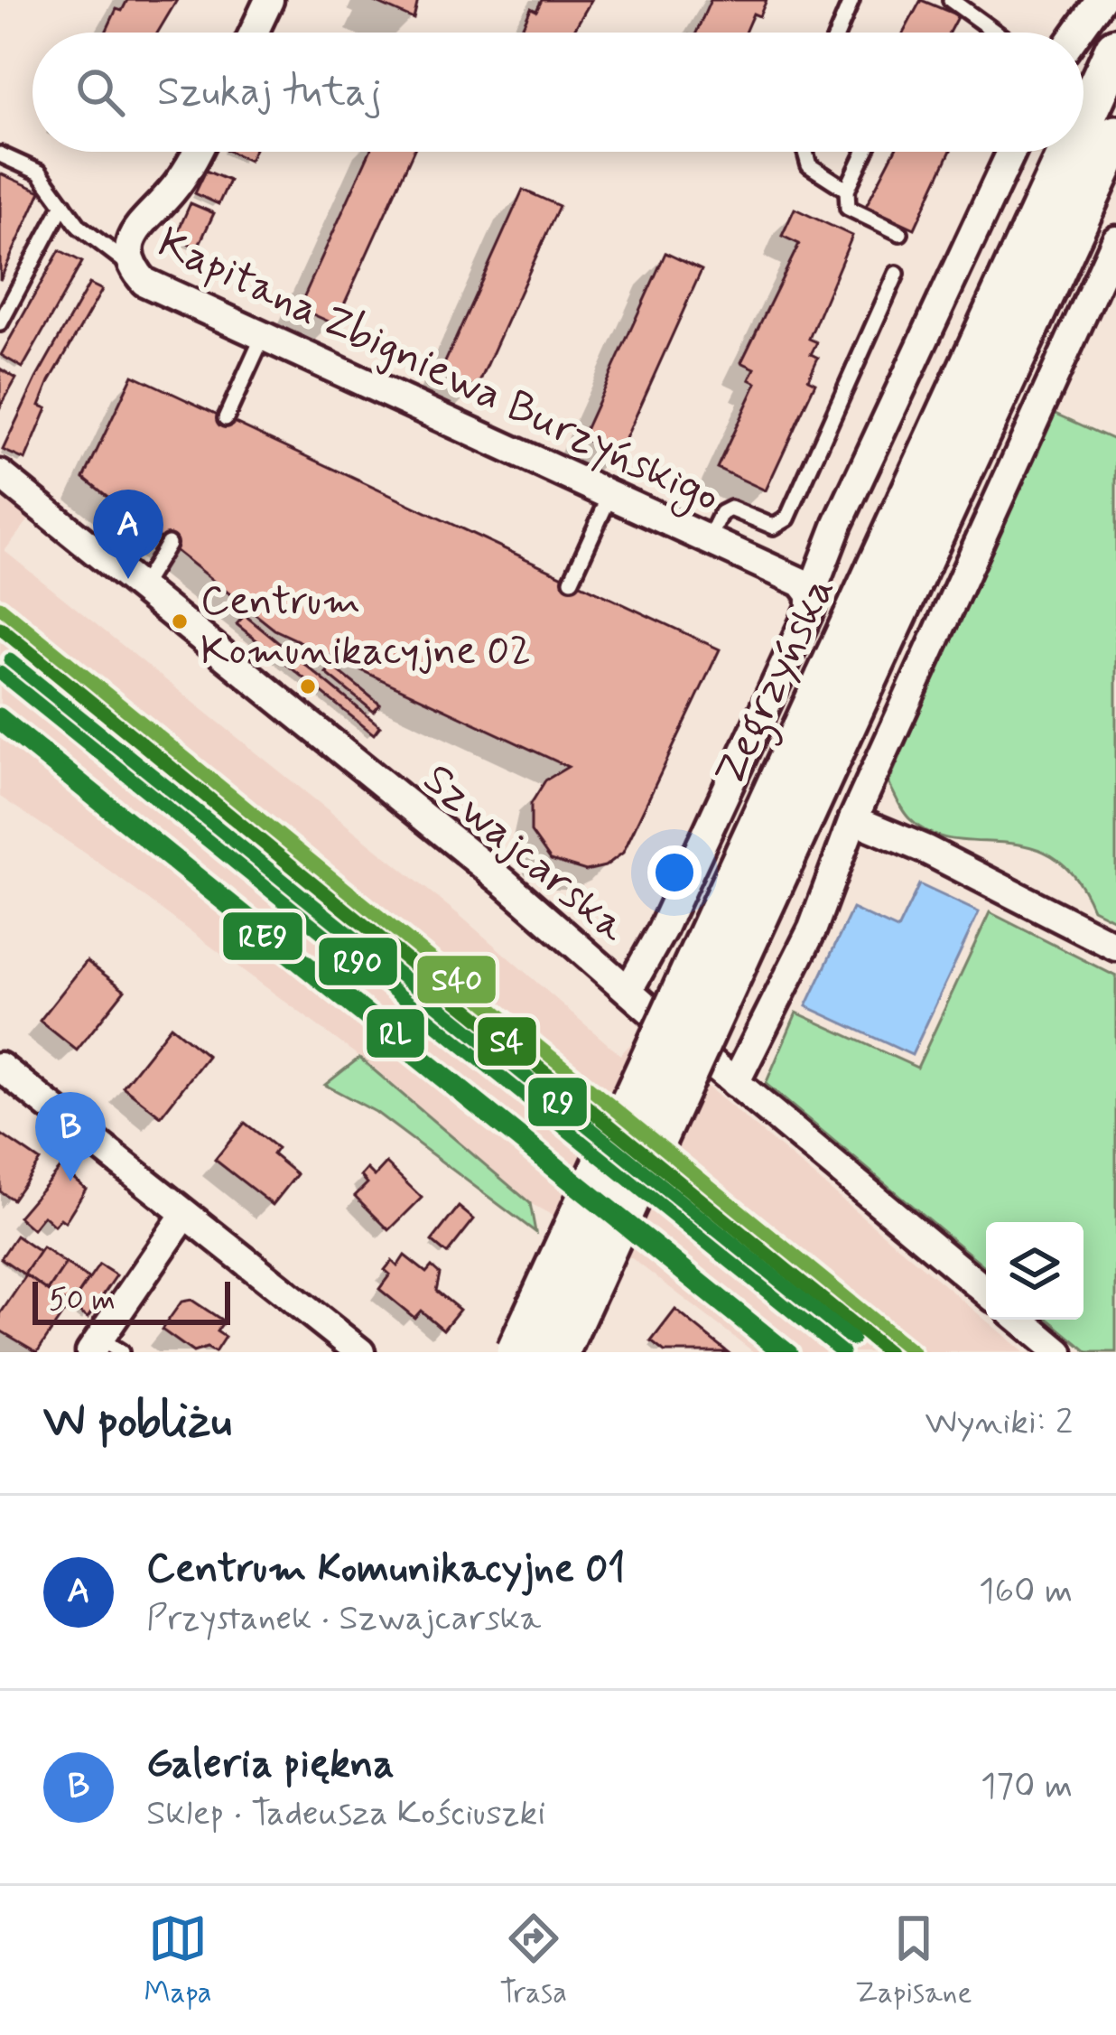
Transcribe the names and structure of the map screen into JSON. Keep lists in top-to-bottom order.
{
  "streets": {
    "main road": ["Zegrzyńska"],
    "street": ["Kapitana Zbigniewa Burzyńskigo", "Szwajcarska"]
  },
  "places": ["Centrum Komunikacyjne 02"],
  "lines": [
    "transit line S40",
    "transit line S4",
    "transit line R9",
    "transit line R90",
    "transit line RL",
    "transit line RE9"
  ],
  "scale_bar": "50 m",
  "page": {
    "search": "Szukaj tutaj",
    "pins": ["A", "B"],
    "scale": "50 m",
    "heading": ["W pobliżu", "Wyniki: 2"],
    "list": [
      {
        "mark": "A",
        "name": "Centrum Komunikacyjne 01",
        "note": "Przystanek · Szwajcarska",
        "value": "160 m"
      },
      {
        "mark": "B",
        "name": "Galeria piękna",
        "note": "Sklep · Tadeusza Kościuszki",
        "value": "170 m"
      }
    ],
    "nav": ["Mapa", "Trasa", "Zapisane"]
  }
}
